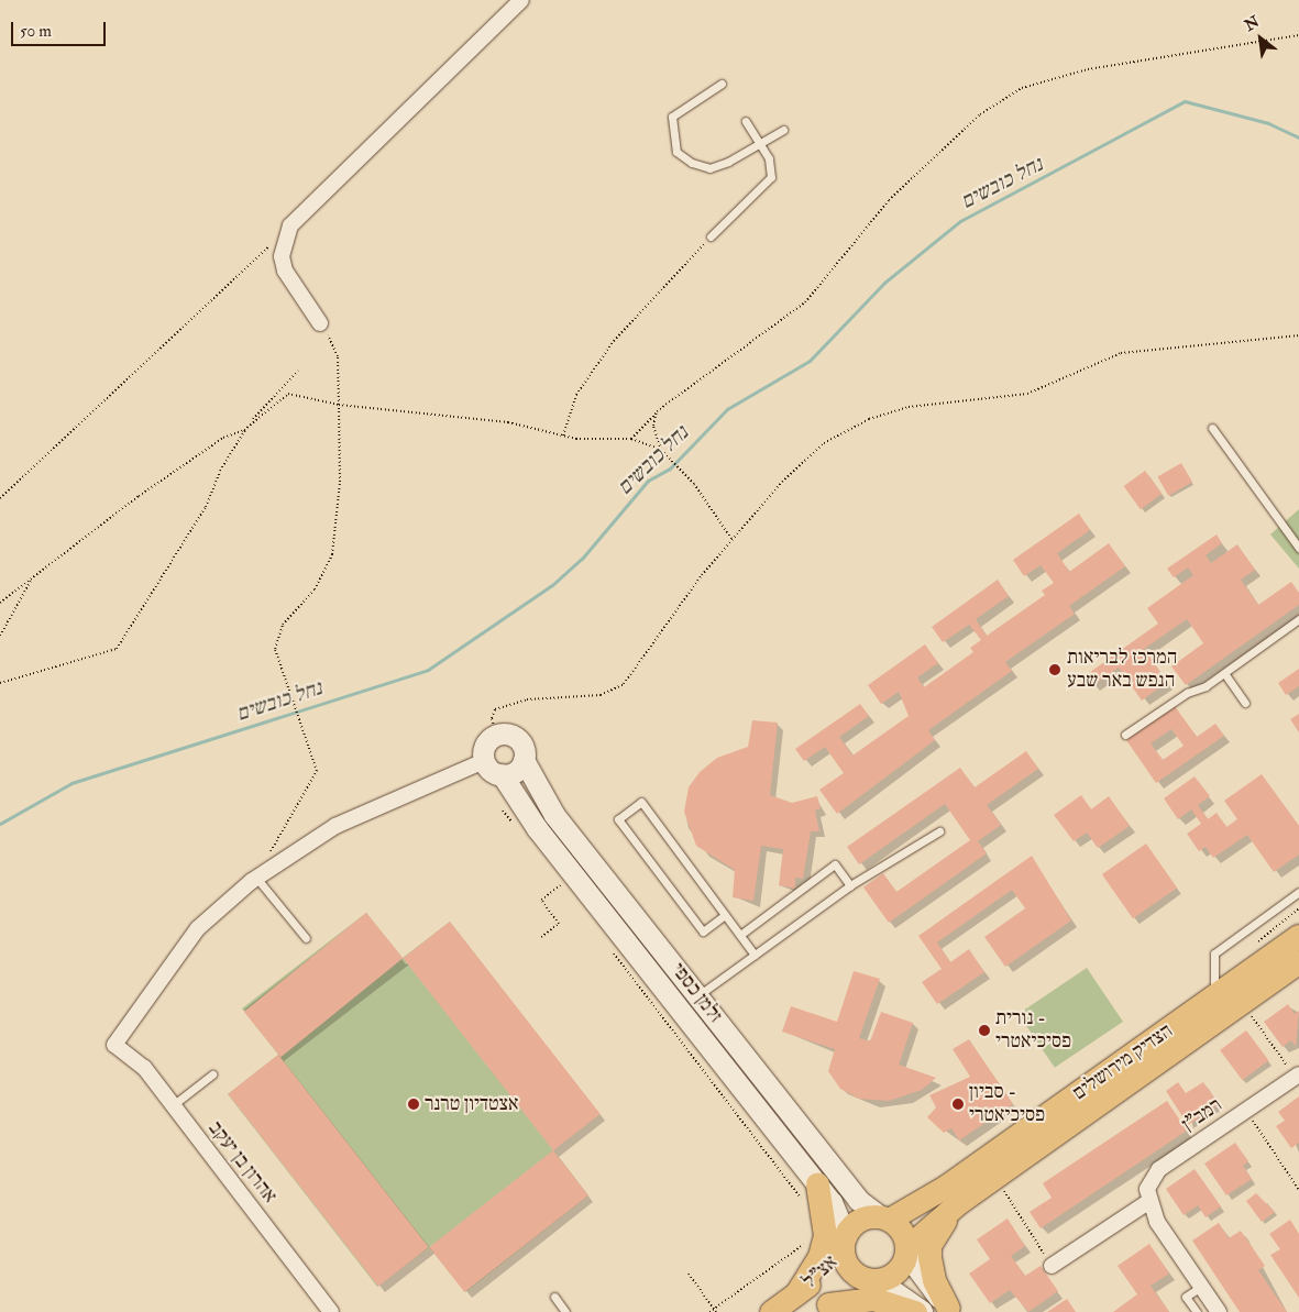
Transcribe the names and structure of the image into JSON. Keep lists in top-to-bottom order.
{
  "streets": {
    "main road": ["הצדיק מירושלים", "אצ\"ל"],
    "street": ["זלמן כספי", "רמב\"ן", "אהרון בן יעקב"]
  },
  "crossings": [
    ["זלמן כספי", "הצדיק מירושלים"],
    ["זלמן כספי", "אצ\"ל"],
    ["הצדיק מירושלים", "אצ\"ל"]
  ],
  "water": ["נחל כובשים"],
  "places": [
    "המרכז לבריאות הנפש באר שבע",
    "נורית - פסיכיאטרי",
    "אצטדיון טרנר",
    "סביון - פסיכיאטרי"
  ],
  "scale_bar": "50 m",
  "north": "top left"
}
